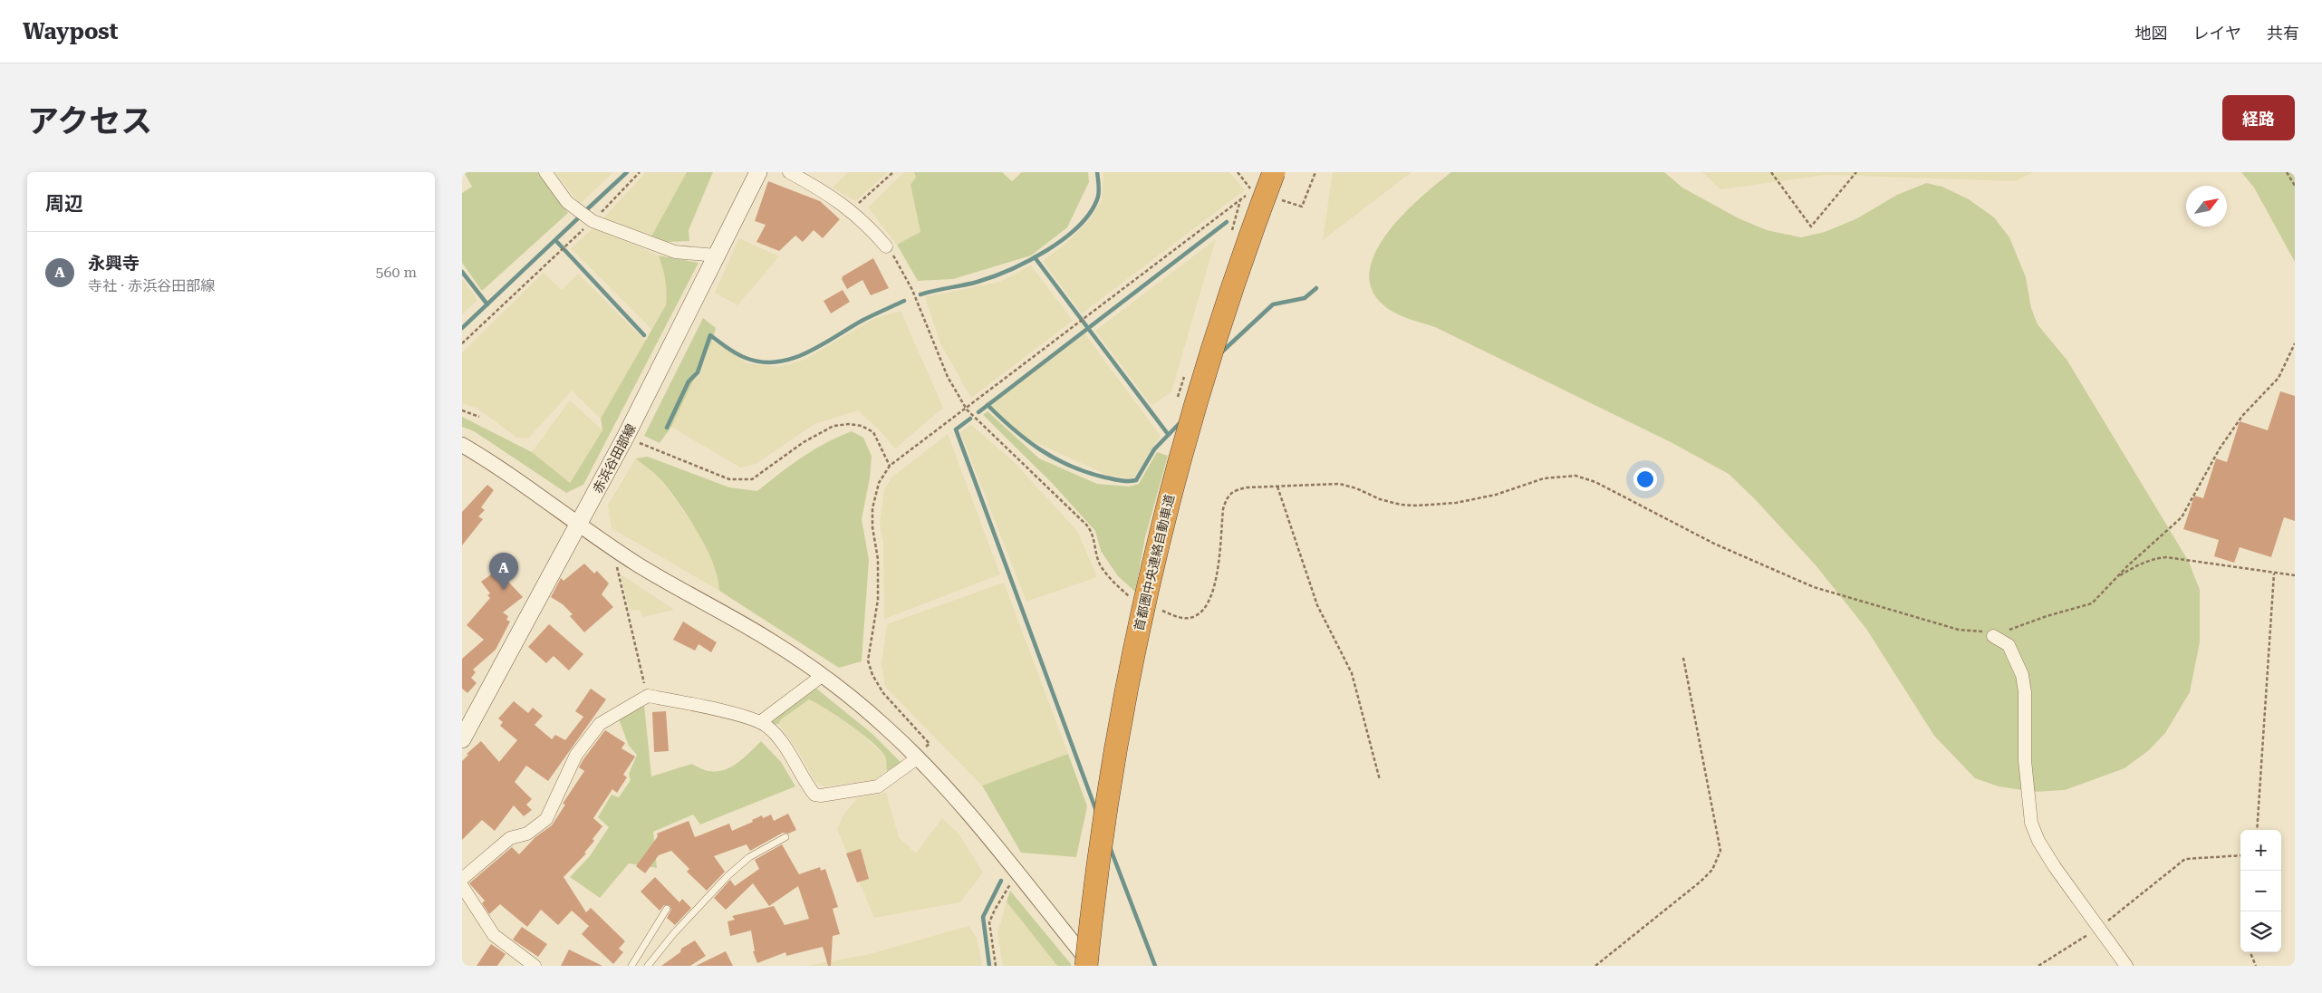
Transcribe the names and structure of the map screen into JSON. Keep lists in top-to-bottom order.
{
  "streets": {
    "highway": ["首都圏中央連絡自動車道"],
    "main road": ["赤浜谷田部線"]
  },
  "north": "top right",
  "page": {
    "header": "Waypost",
    "nav": ["地図", "レイヤ", "共有"],
    "title": "アクセス",
    "buttons": "経路",
    "heading": "周辺",
    "list": [
      {
        "mark": "A",
        "name": "永興寺",
        "note": "寺社 · 赤浜谷田部線",
        "value": "560 m"
      }
    ],
    "pins": "A",
    "map_buttons": ["+", "−"]
  }
}
